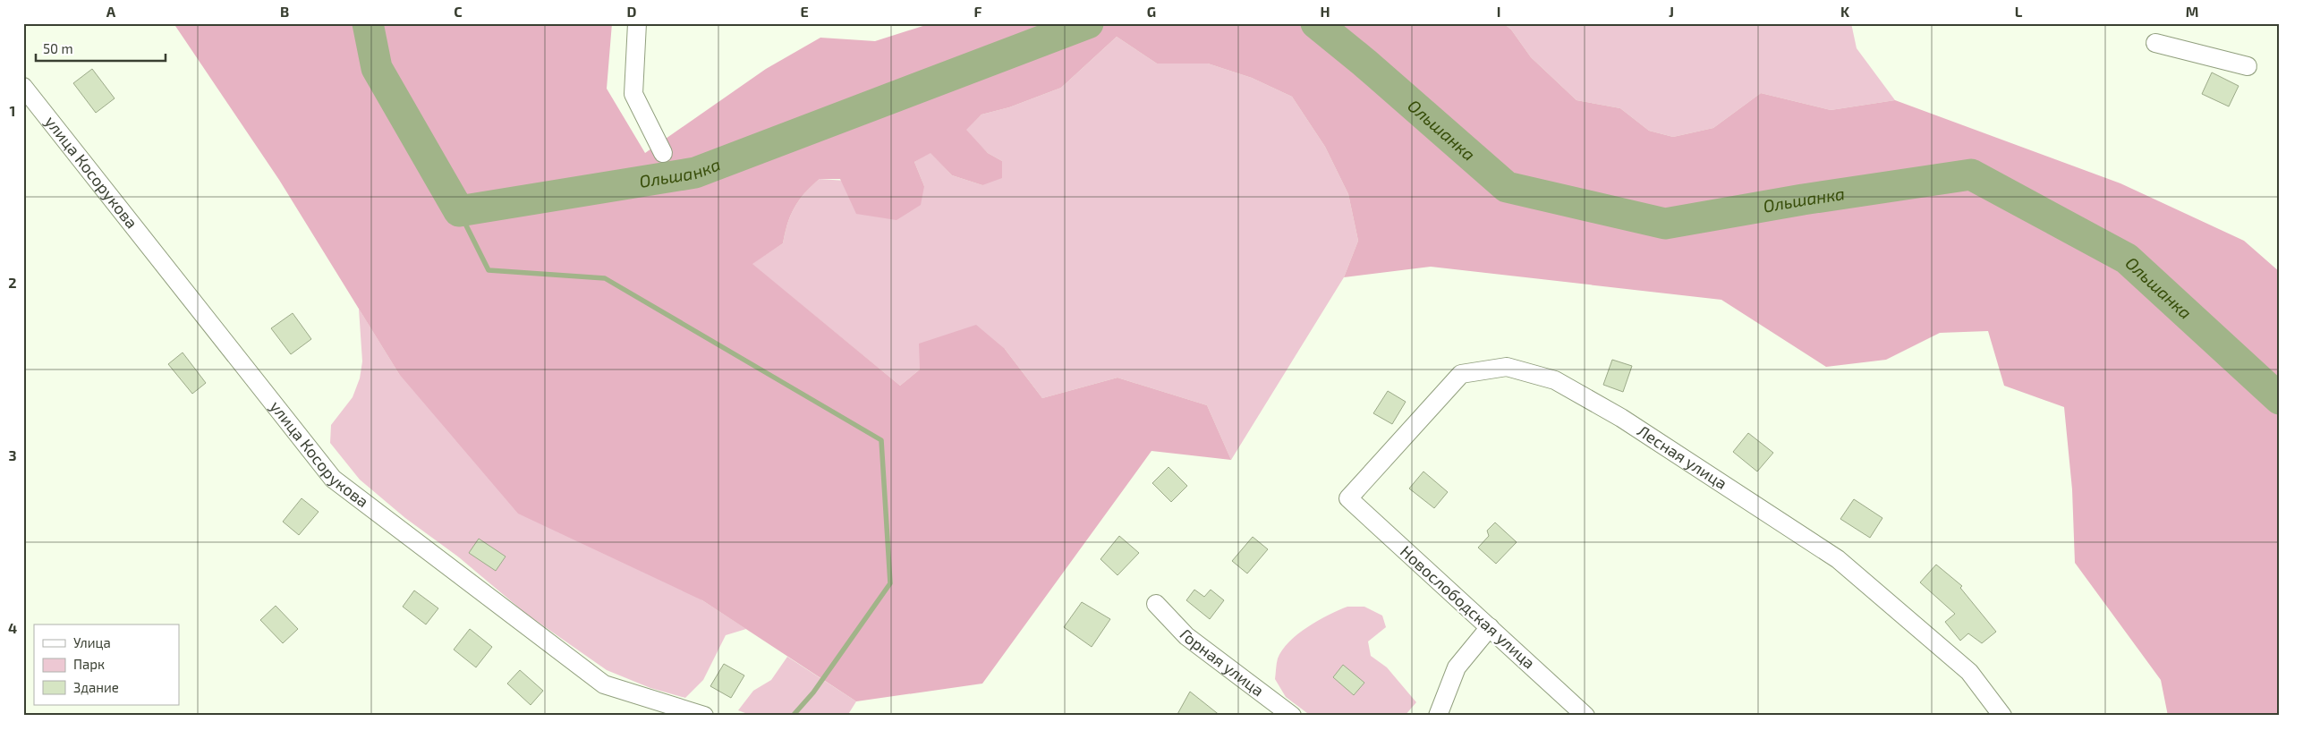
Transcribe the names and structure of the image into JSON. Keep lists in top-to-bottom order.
{
  "streets": {
    "street": [
      "улица Косорукова",
      "Лесная улица",
      "Новослободская улица",
      "Горная улица"
    ]
  },
  "crossings": [
    ["Лесная улица", "Новослободская улица"]
  ],
  "water": ["Ольшанка"],
  "legend": ["Улица", "Парк", "Здание"],
  "scale_bar": "50 m",
  "grid": {
    "columns": [
      "A",
      "B",
      "C",
      "D",
      "E",
      "F",
      "G",
      "H",
      "I",
      "J",
      "K",
      "L",
      "M"
    ],
    "rows": [
      "1",
      "2",
      "3",
      "4"
    ]
  }
}
